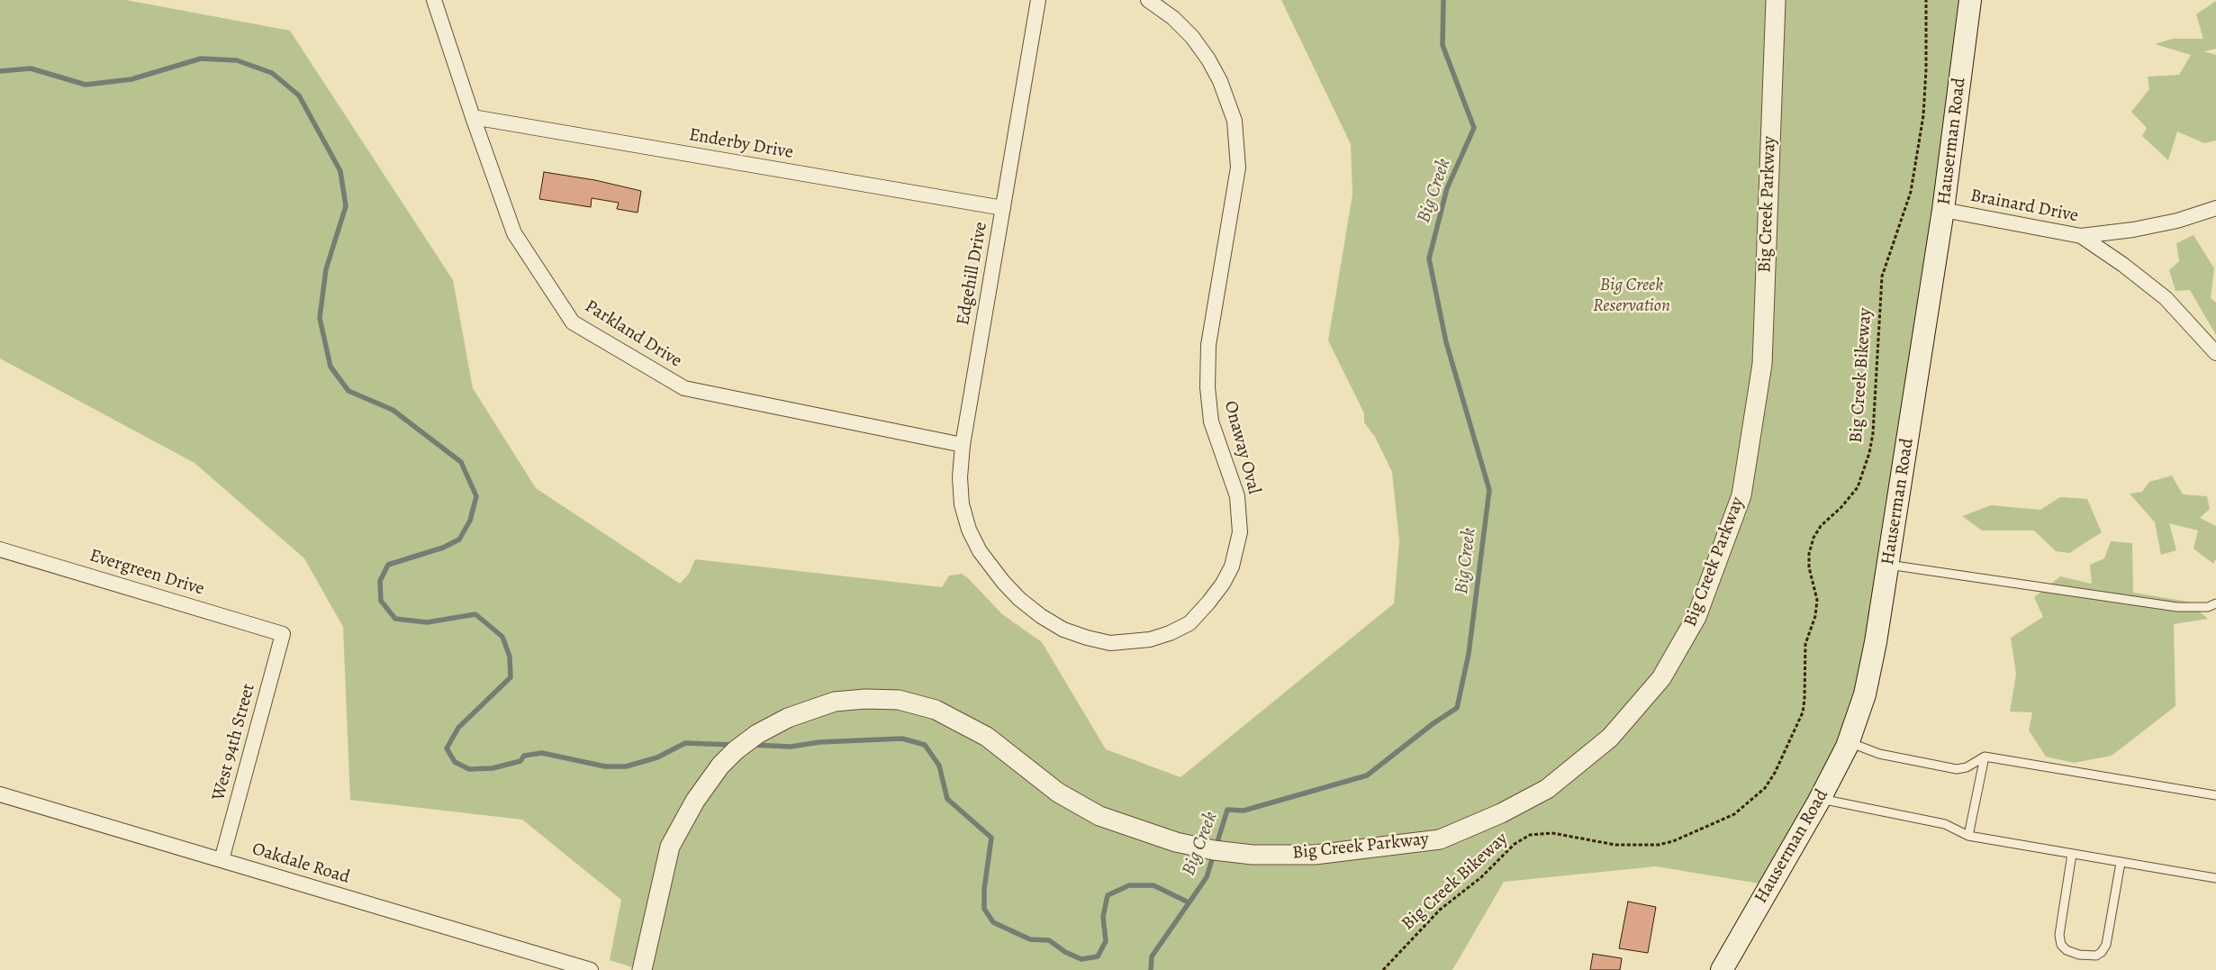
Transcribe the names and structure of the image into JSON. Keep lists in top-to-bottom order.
{
  "streets": {
    "main road": ["Hauserman Road"],
    "street": [
      "Enderby Drive",
      "Big Creek Parkway",
      "Brainard Drive",
      "Edgehill Drive",
      "Parkland Drive",
      "Onaway Oval",
      "Evergreen Drive",
      "West 94th Street",
      "Oakdale Road"
    ],
    "path": ["Big Creek Bikeway"]
  },
  "crossings": [
    ["Hauserman Road", "Brainard Drive"],
    ["Enderby Drive", "Edgehill Drive"],
    ["Enderby Drive", "Parkland Drive"],
    ["Edgehill Drive", "Parkland Drive"],
    ["Edgehill Drive", "Onaway Oval"],
    ["Evergreen Drive", "West 94th Street"],
    ["West 94th Street", "Oakdale Road"]
  ],
  "water": ["Big Creek"],
  "parks": ["Big Creek Reservation"]
}
